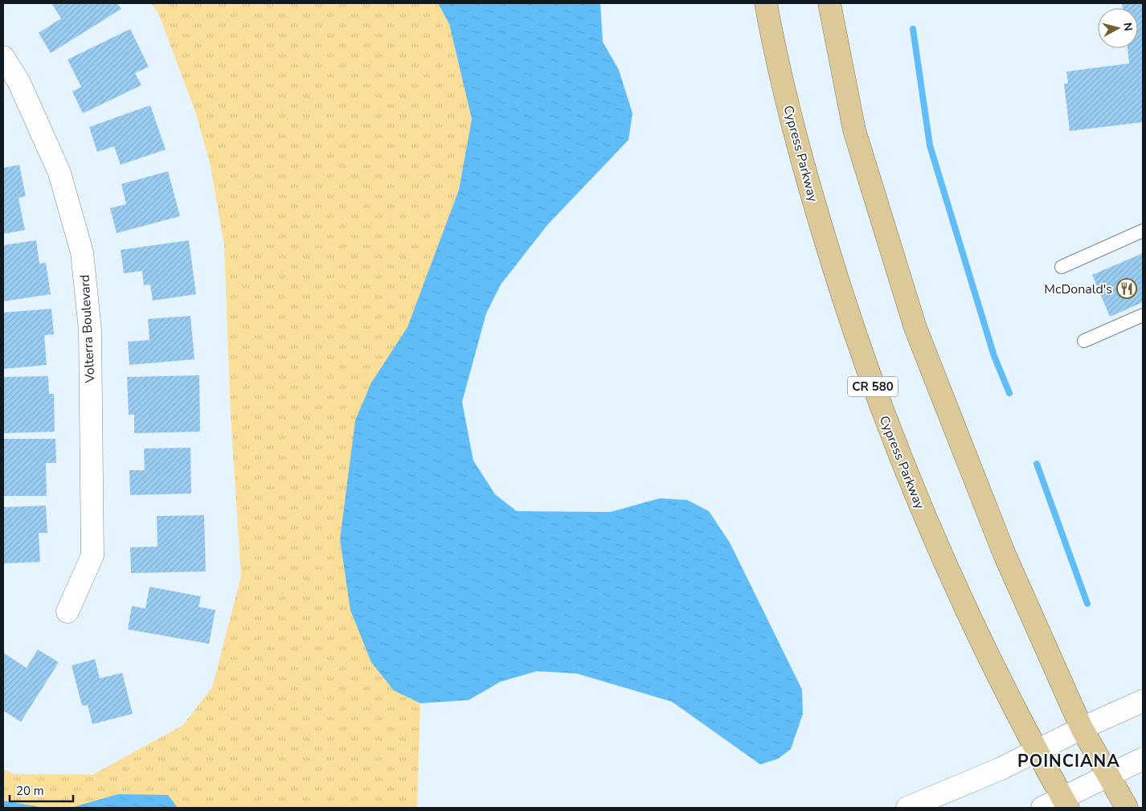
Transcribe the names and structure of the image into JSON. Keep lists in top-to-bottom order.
{
  "streets": {
    "main road": ["Cypress Parkway", "CR 580"],
    "street": ["Volterra Boulevard"]
  },
  "districts": ["POINCIANA"],
  "places": {
    "restaurant": ["McDonald's"]
  },
  "scale_bar": "20 m",
  "north": "right"
}
